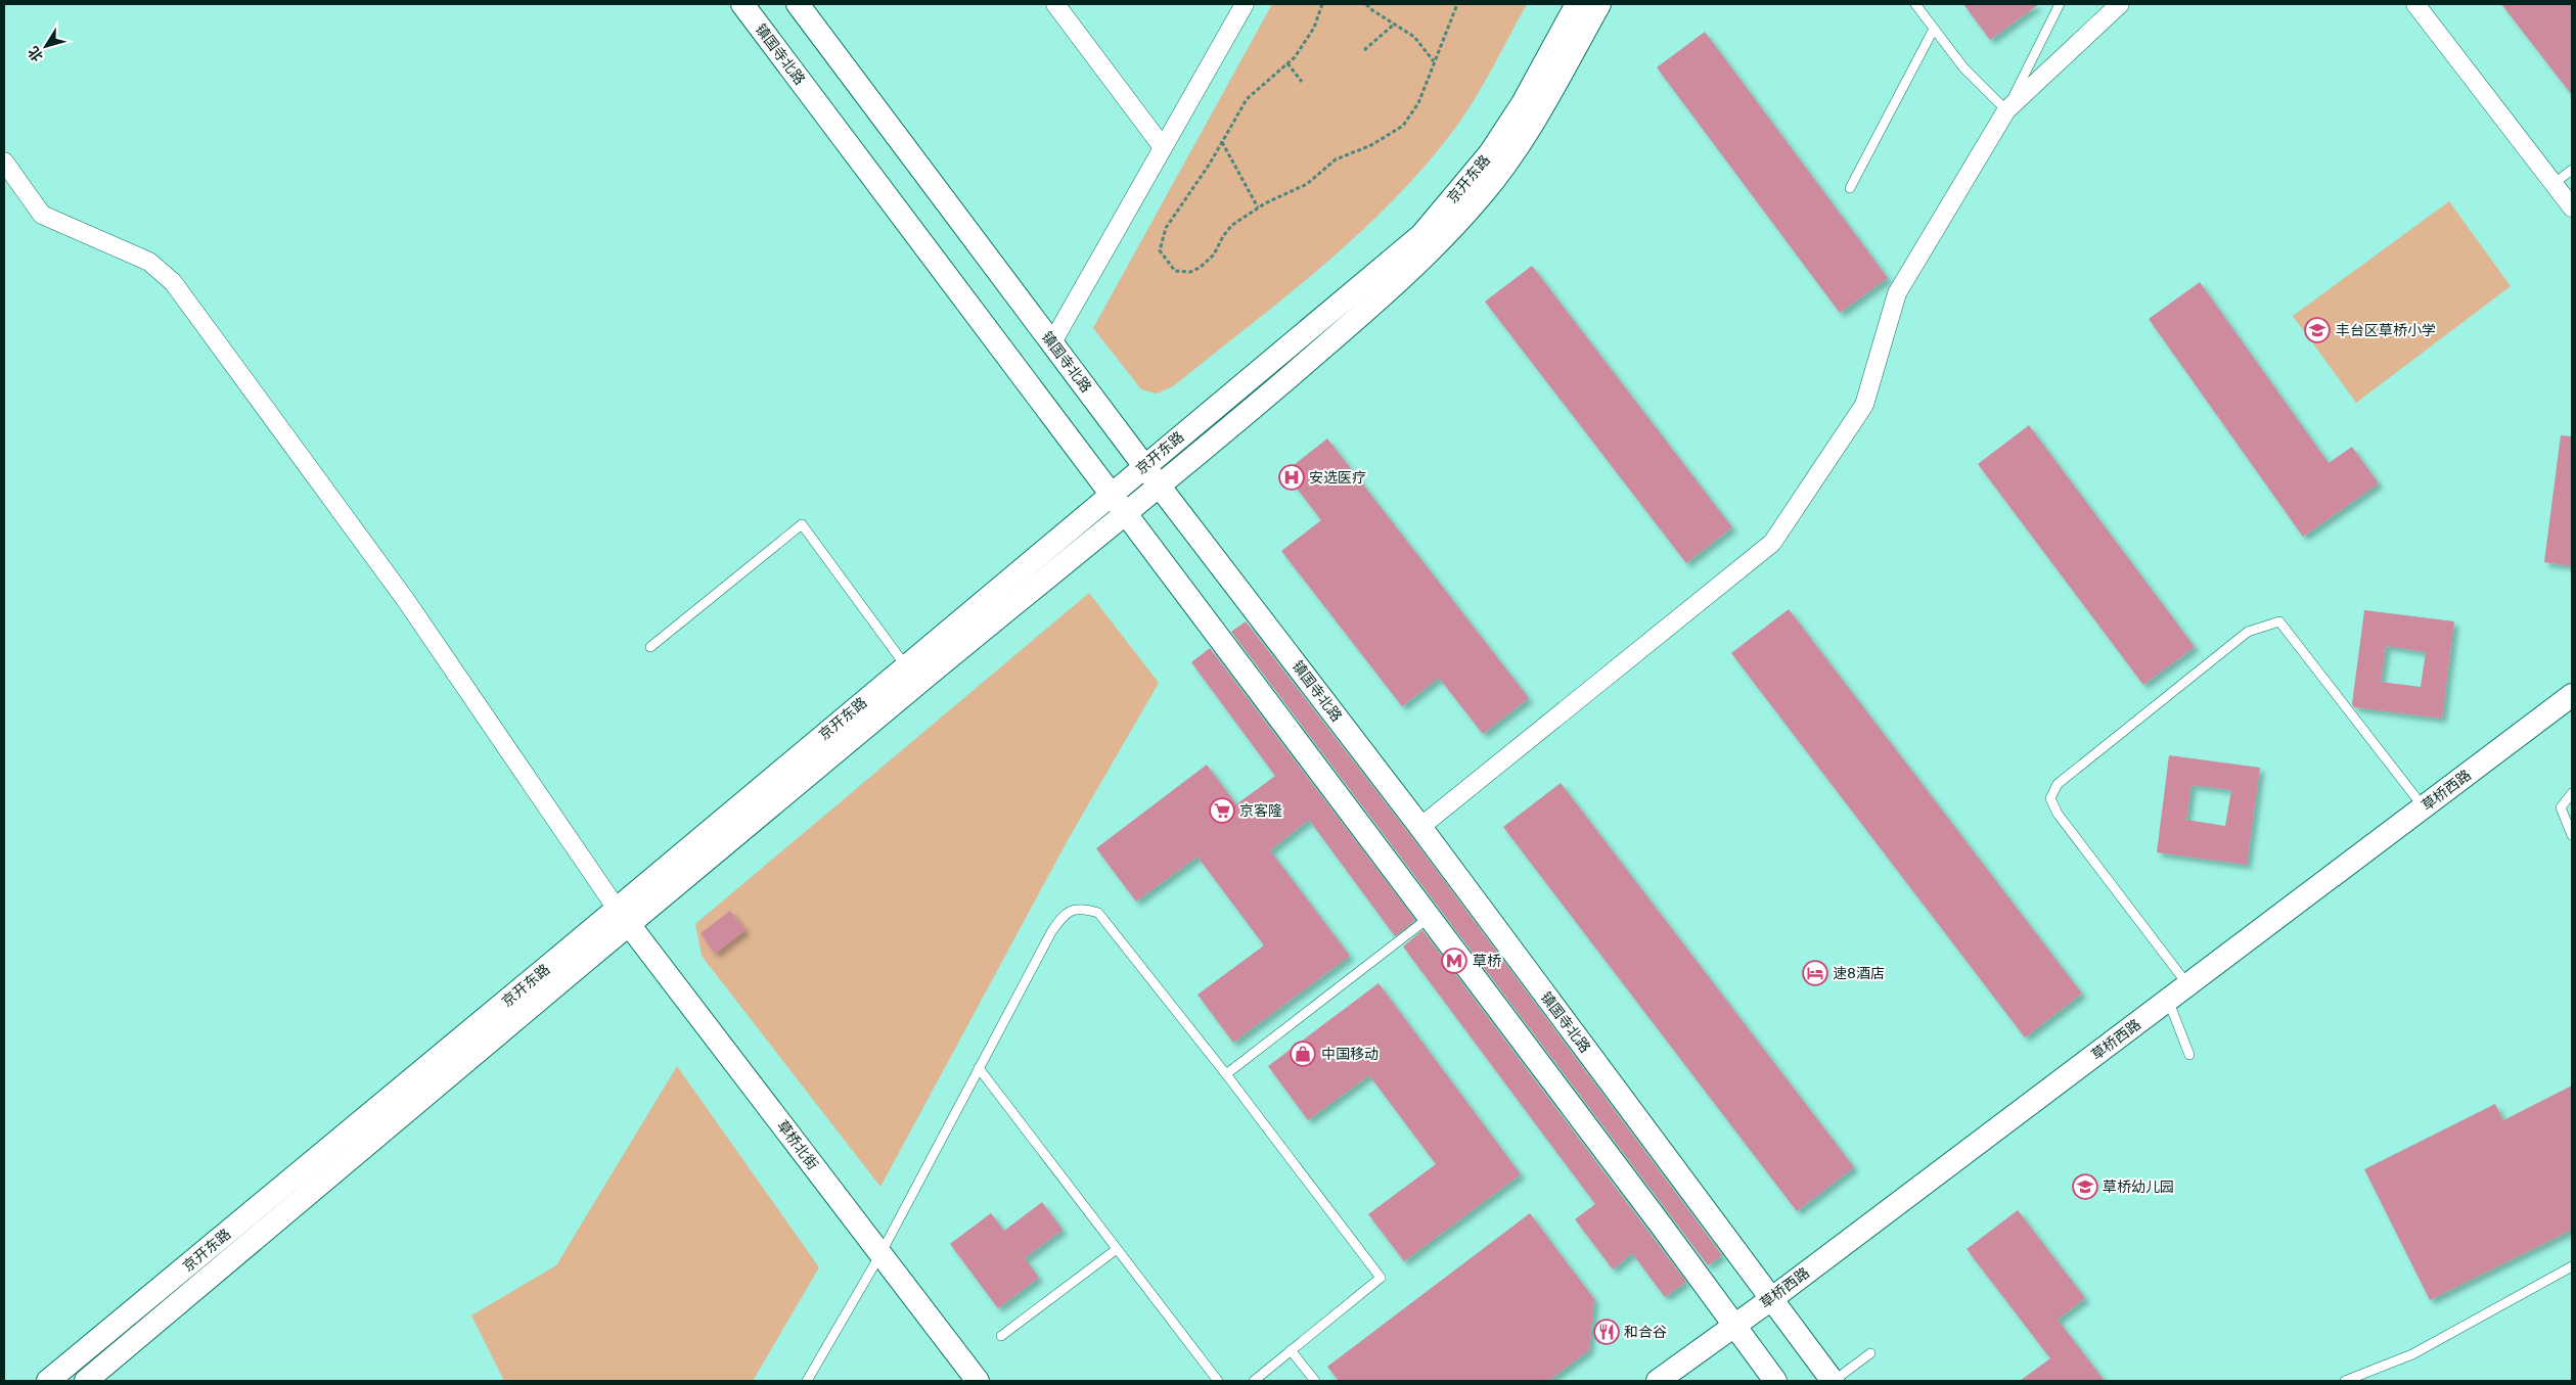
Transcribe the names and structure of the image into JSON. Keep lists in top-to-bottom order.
{
  "streets": {
    "street": [
      "镇国寺北路",
      "京开东路",
      "草桥西路",
      "草桥北街"
    ]
  },
  "crossings": [
    ["镇国寺北路", "京开东路"],
    ["镇国寺北路", "草桥西路"],
    ["京开东路", "草桥北街"]
  ],
  "places": {
    "school or university": ["丰台区草桥小学", "草桥幼儿园"],
    "hospital": ["安选医疗"],
    "supermarket": ["京客隆"],
    "metro station": ["草桥"],
    "hotel": ["速8酒店"],
    "shop": ["中国移动"],
    "restaurant": ["和合谷"]
  },
  "north": "bottom left"
}
